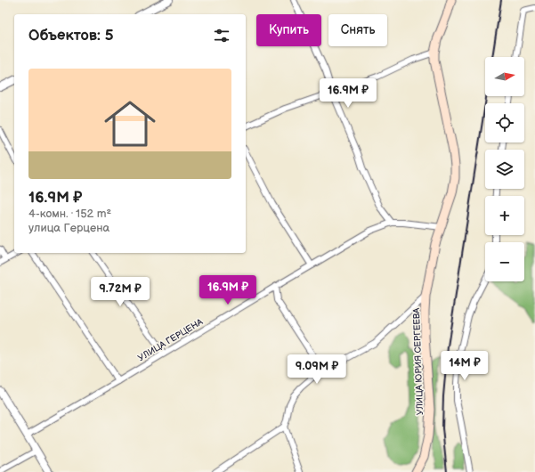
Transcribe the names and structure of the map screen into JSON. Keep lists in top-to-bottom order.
{
  "streets": {
    "main road": ["УЛИЦА ЮРИЯ СЕРГЕЕВА"],
    "street": ["УЛИЦА ГЕРЦЕНА"]
  },
  "crossings": [
    ["УЛИЦА ГЕРЦЕНА", "УЛИЦА ЮРИЯ СЕРГЕЕВА"]
  ],
  "north": "right",
  "page": {
    "chip": ["Купить", "Снять"],
    "heading": "Объектов: 5",
    "map_buttons": ["+", "−"],
    "list": [
      {
        "name": "16.9M ₽",
        "note": "4-комн. · 152 m² · улица Герцена"
      }
    ],
    "price": [
      "16.9M ₽",
      "16.9M ₽",
      "9.72M ₽",
      "14M ₽",
      "9.09M ₽"
    ]
  }
}
